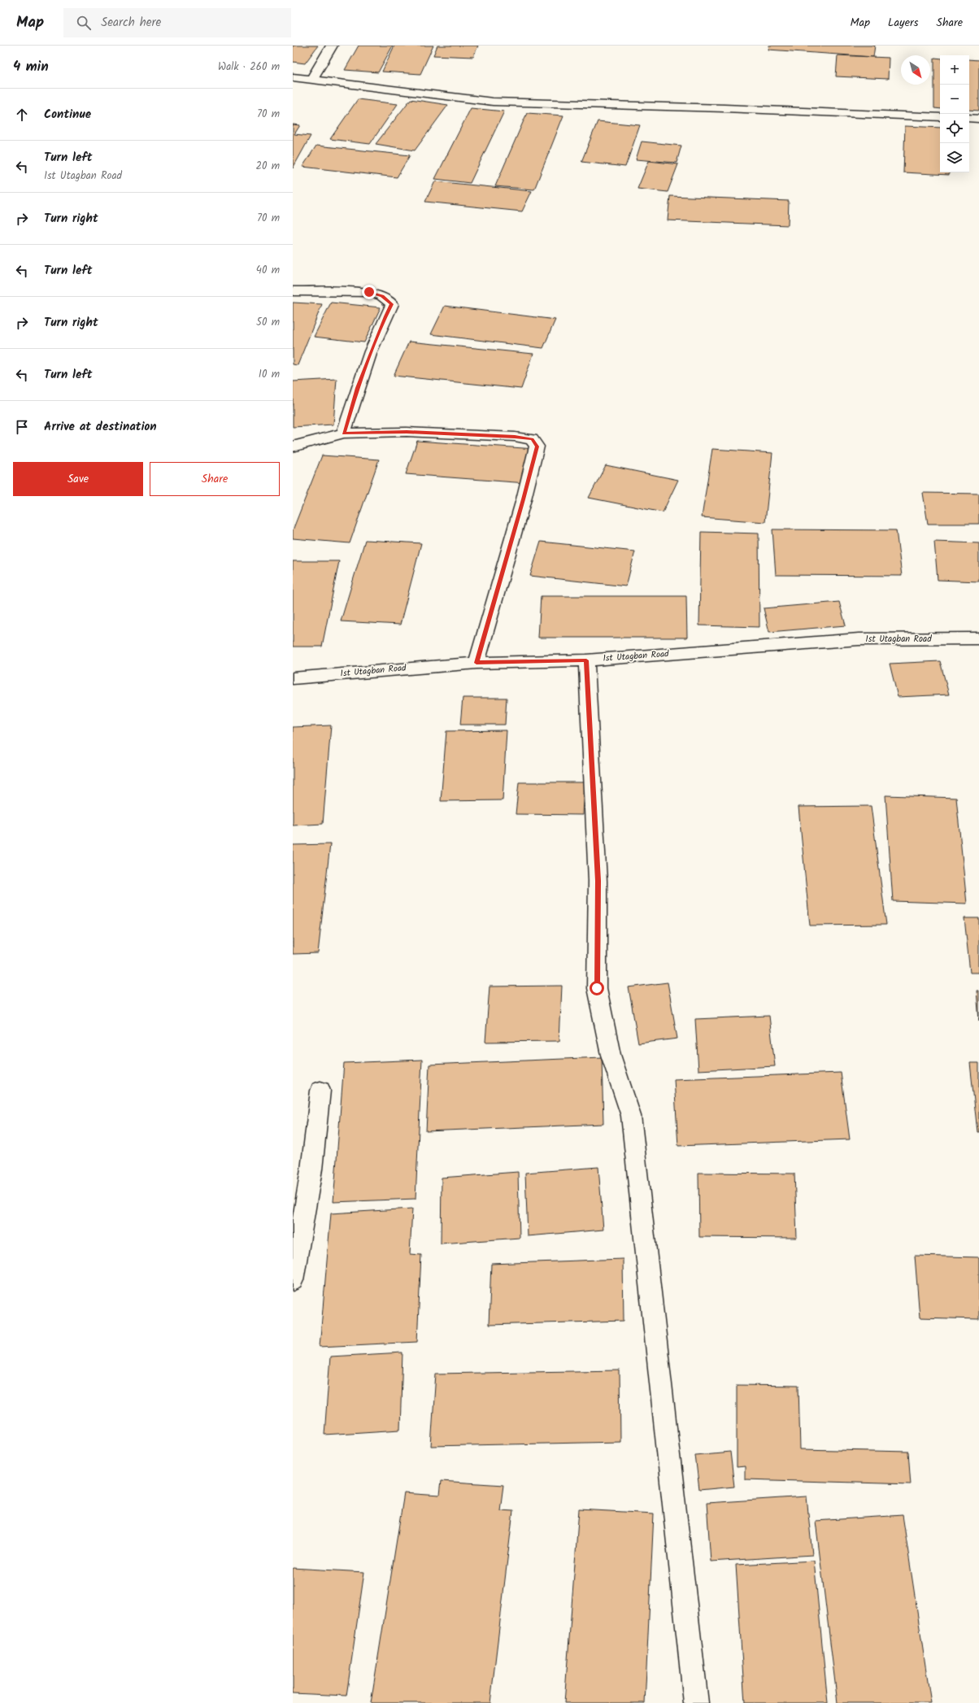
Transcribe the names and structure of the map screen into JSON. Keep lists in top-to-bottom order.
{
  "streets": {
    "street": ["1st Utagban Road"]
  },
  "north": "bottom right",
  "page": {
    "header": "Map",
    "search": "Search here",
    "nav": ["Map", "Layers", "Share"],
    "heading": ["4 min", "Walk · 260 m"],
    "map_buttons": ["+", "−"],
    "list": [
      ["Continue", "70 m"],
      ["Turn left", "1st Utagban Road", "20 m"],
      ["Turn right", "70 m"],
      ["Turn left", "40 m"],
      ["Turn right", "50 m"],
      ["Turn left", "10 m"],
      "Arrive at destination"
    ],
    "buttons": ["Save", "Share"]
  }
}
